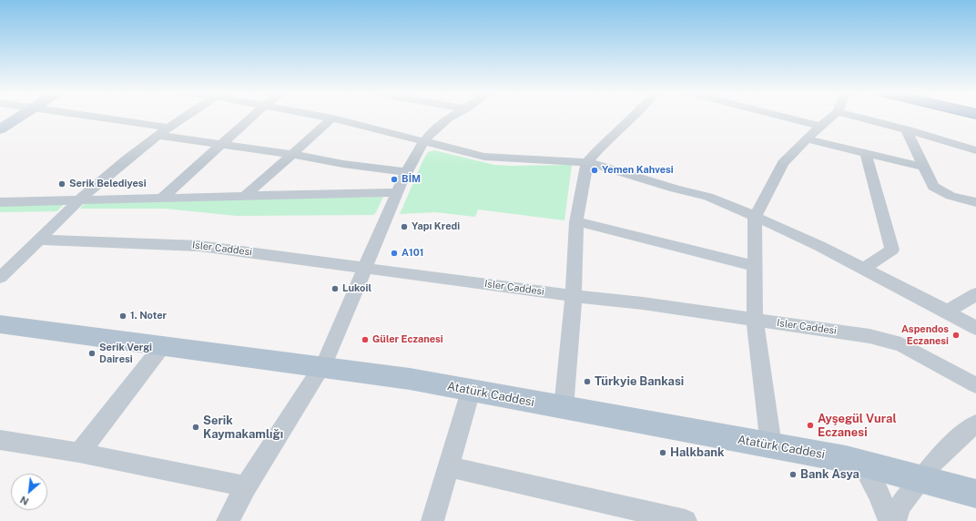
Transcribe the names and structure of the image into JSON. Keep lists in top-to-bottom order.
{
  "streets": {
    "main road": ["Atatürk Caddesi"],
    "street": ["Isler Caddesi"]
  },
  "places": [
    "Yemen Kahvesi",
    "BİM",
    "Serik Belediyesi",
    "Yapı Kredi",
    "A101",
    "Lukoil",
    "1. Noter",
    "Aspendos Eczanesi",
    "Güler Eczanesi",
    "Serik Vergi Dairesi",
    "Türkyie Bankasi",
    "Ayşegül Vural Eczanesi",
    "Serik Kaymakamlığı",
    "Halkbank",
    "Bank Asya"
  ],
  "north": "bottom left"
}
